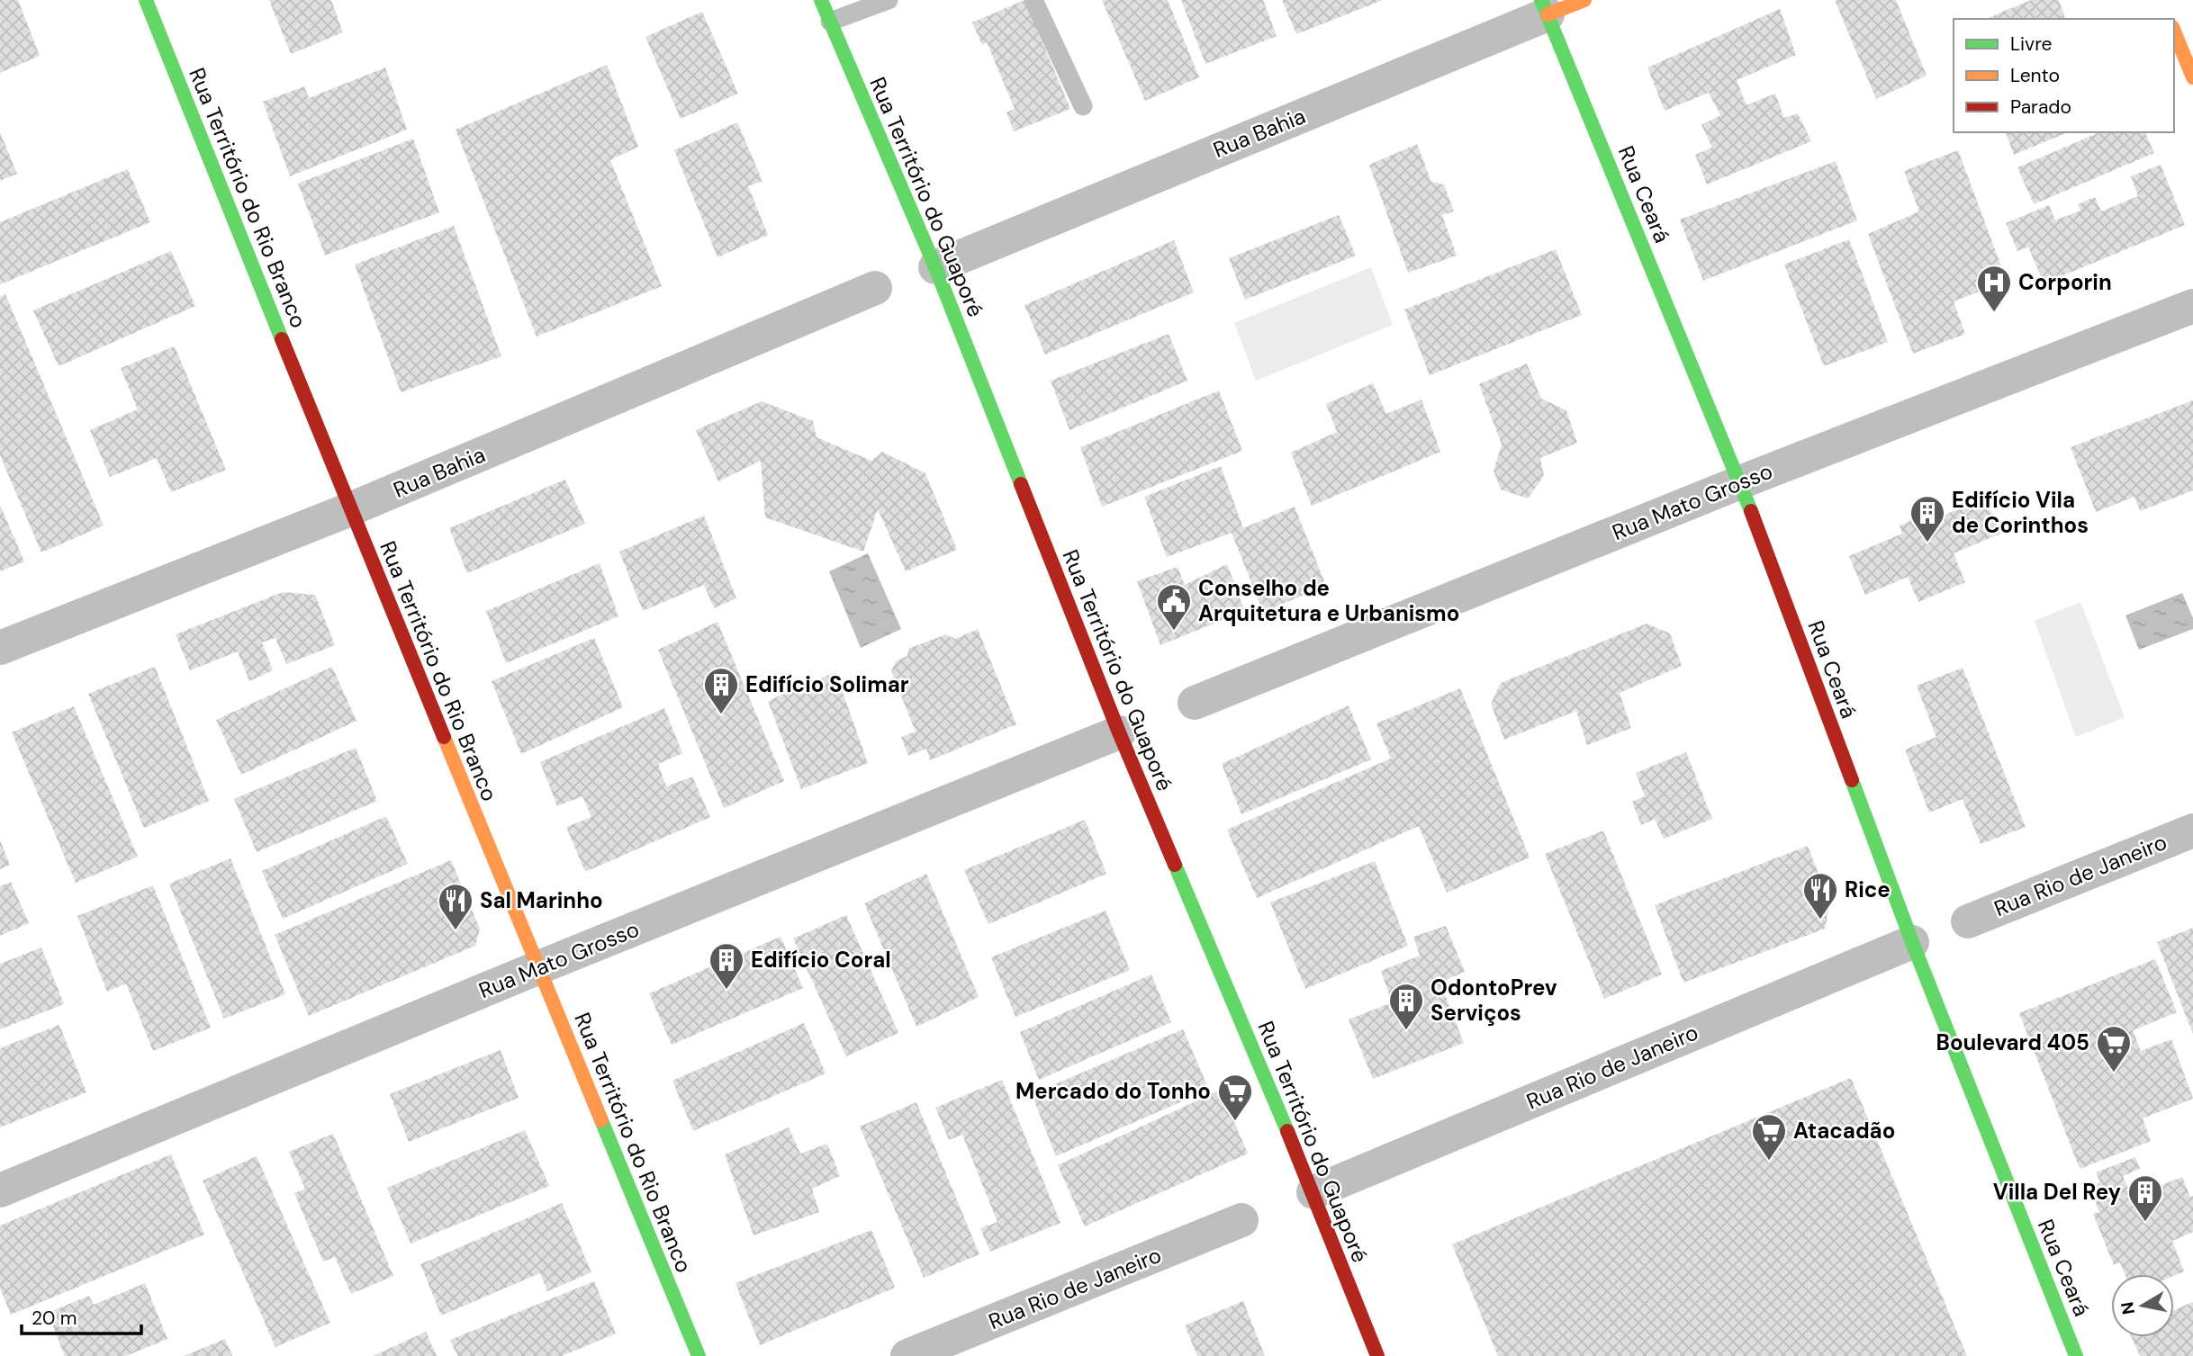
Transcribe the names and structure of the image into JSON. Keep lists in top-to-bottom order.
{
  "streets": {
    "street": [
      "Rua Bahia",
      "Rua Ceará",
      "Rua Território do Guaporé",
      "Rua Território do Rio Branco",
      "Rua Mato Grosso",
      "Rua Rio de Janeiro"
    ]
  },
  "crossings": [
    ["Rua Bahia", "Rua Ceará"],
    ["Rua Bahia", "Rua Território do Guaporé"],
    ["Rua Bahia", "Rua Território do Rio Branco"],
    ["Rua Ceará", "Rua Mato Grosso"],
    ["Rua Ceará", "Rua Rio de Janeiro"],
    ["Rua Território do Guaporé", "Rua Mato Grosso"],
    ["Rua Território do Guaporé", "Rua Rio de Janeiro"],
    ["Rua Território do Rio Branco", "Rua Mato Grosso"]
  ],
  "places": {
    "hospital": ["Corporin"],
    "building": [
      "Edifício Vila de Corinthos",
      "Edifício Solimar",
      "Edifício Coral",
      "OdontoPrev Serviços",
      "Villa Del Rey"
    ],
    "public building": ["Conselho de Arquitetura e Urbanismo"],
    "restaurant": ["Rice", "Sal Marinho"],
    "supermarket": ["Boulevard 405", "Mercado do Tonho", "Atacadão"]
  },
  "legend": ["Livre", "Lento", "Parado"],
  "scale_bar": "20 m",
  "north": "left"
}
